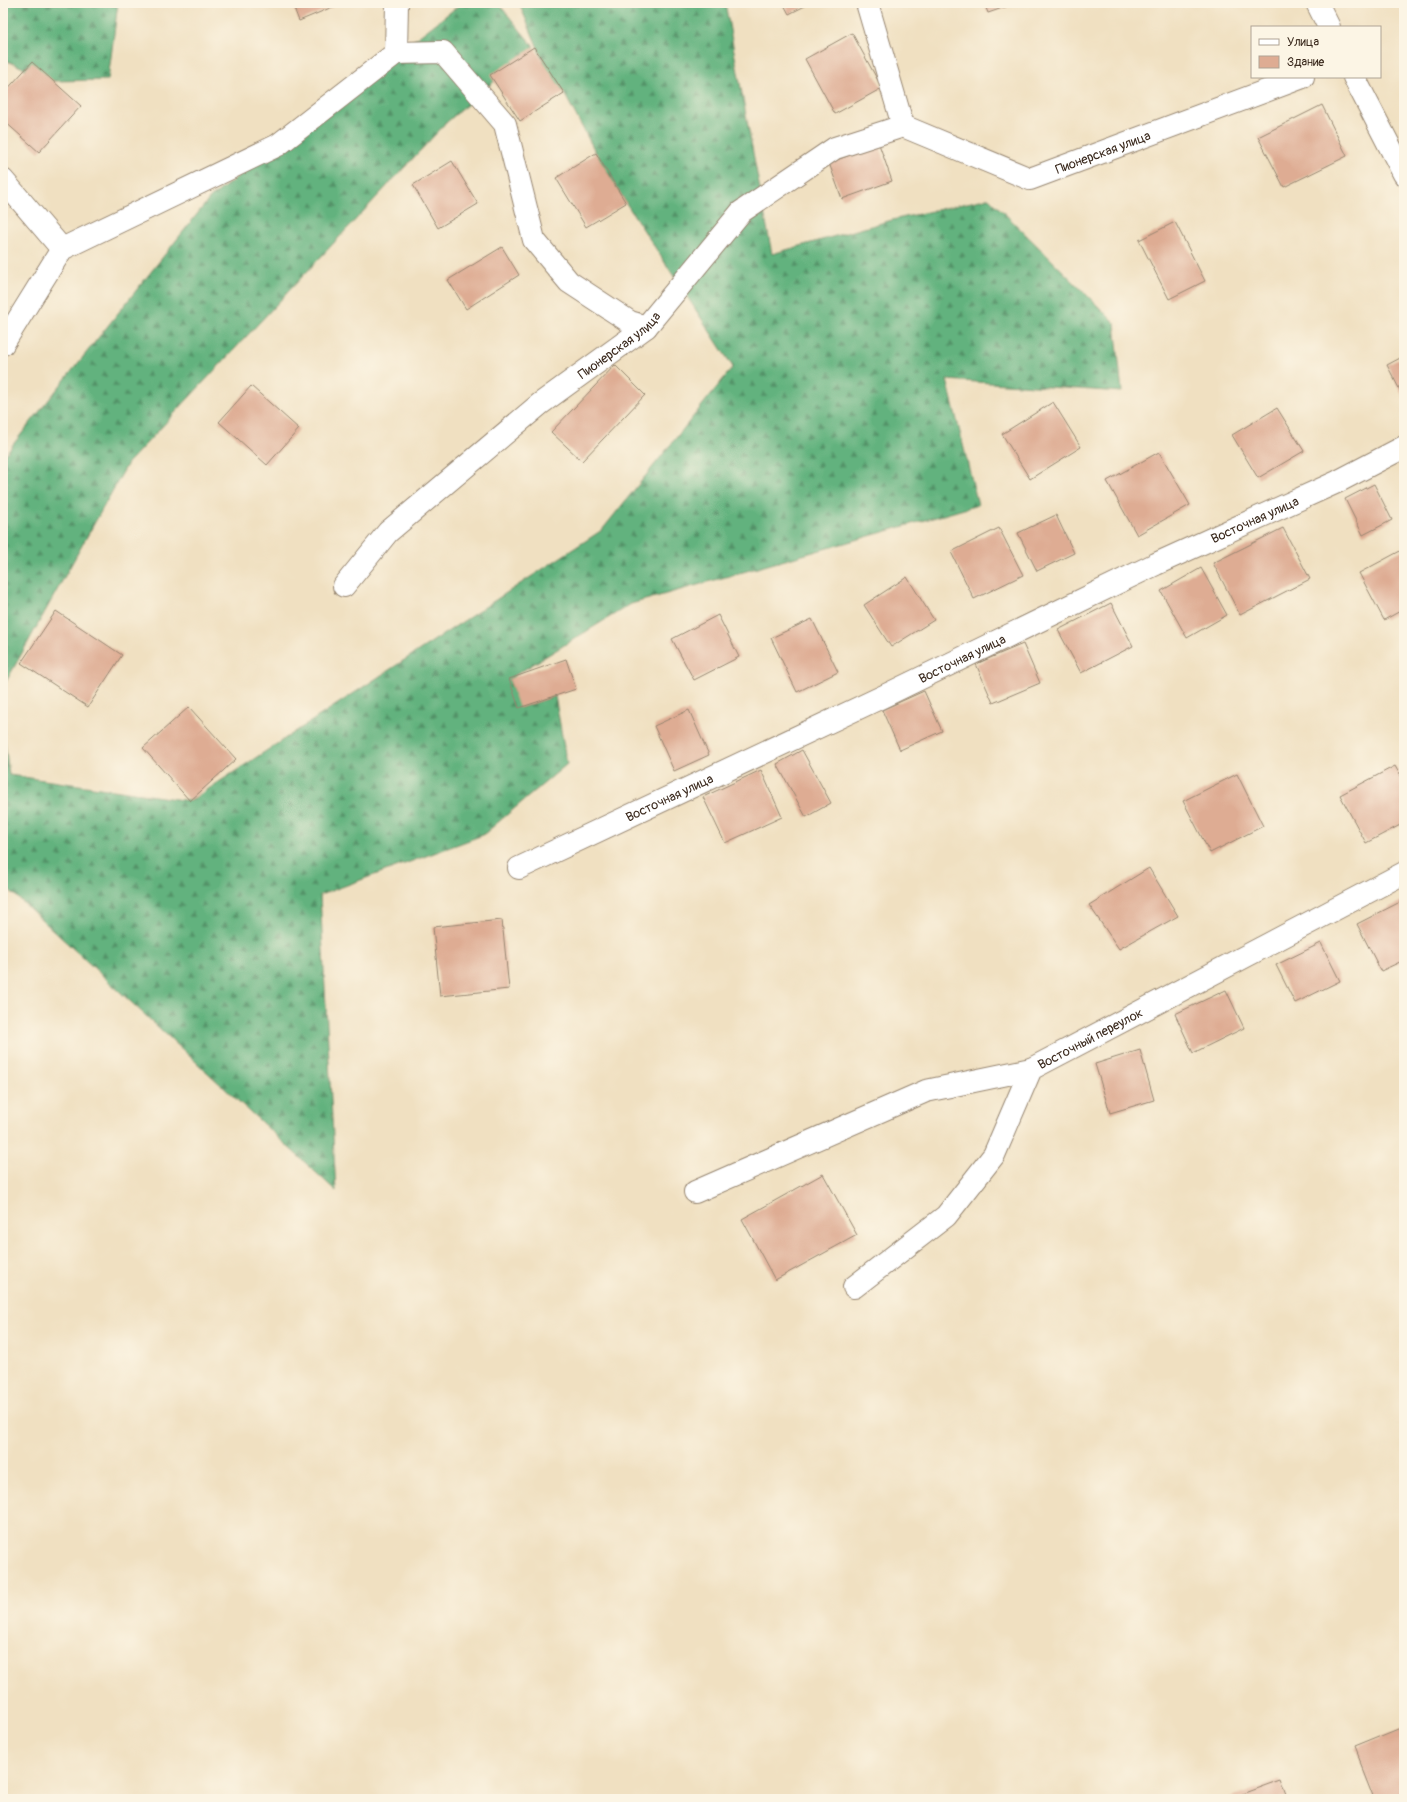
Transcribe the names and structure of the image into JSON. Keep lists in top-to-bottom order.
{
  "streets": {
    "street": ["Пионерская улица", "Восточная улица", "Восточный переулок"]
  },
  "legend": ["Улица", "Здание"]
}
